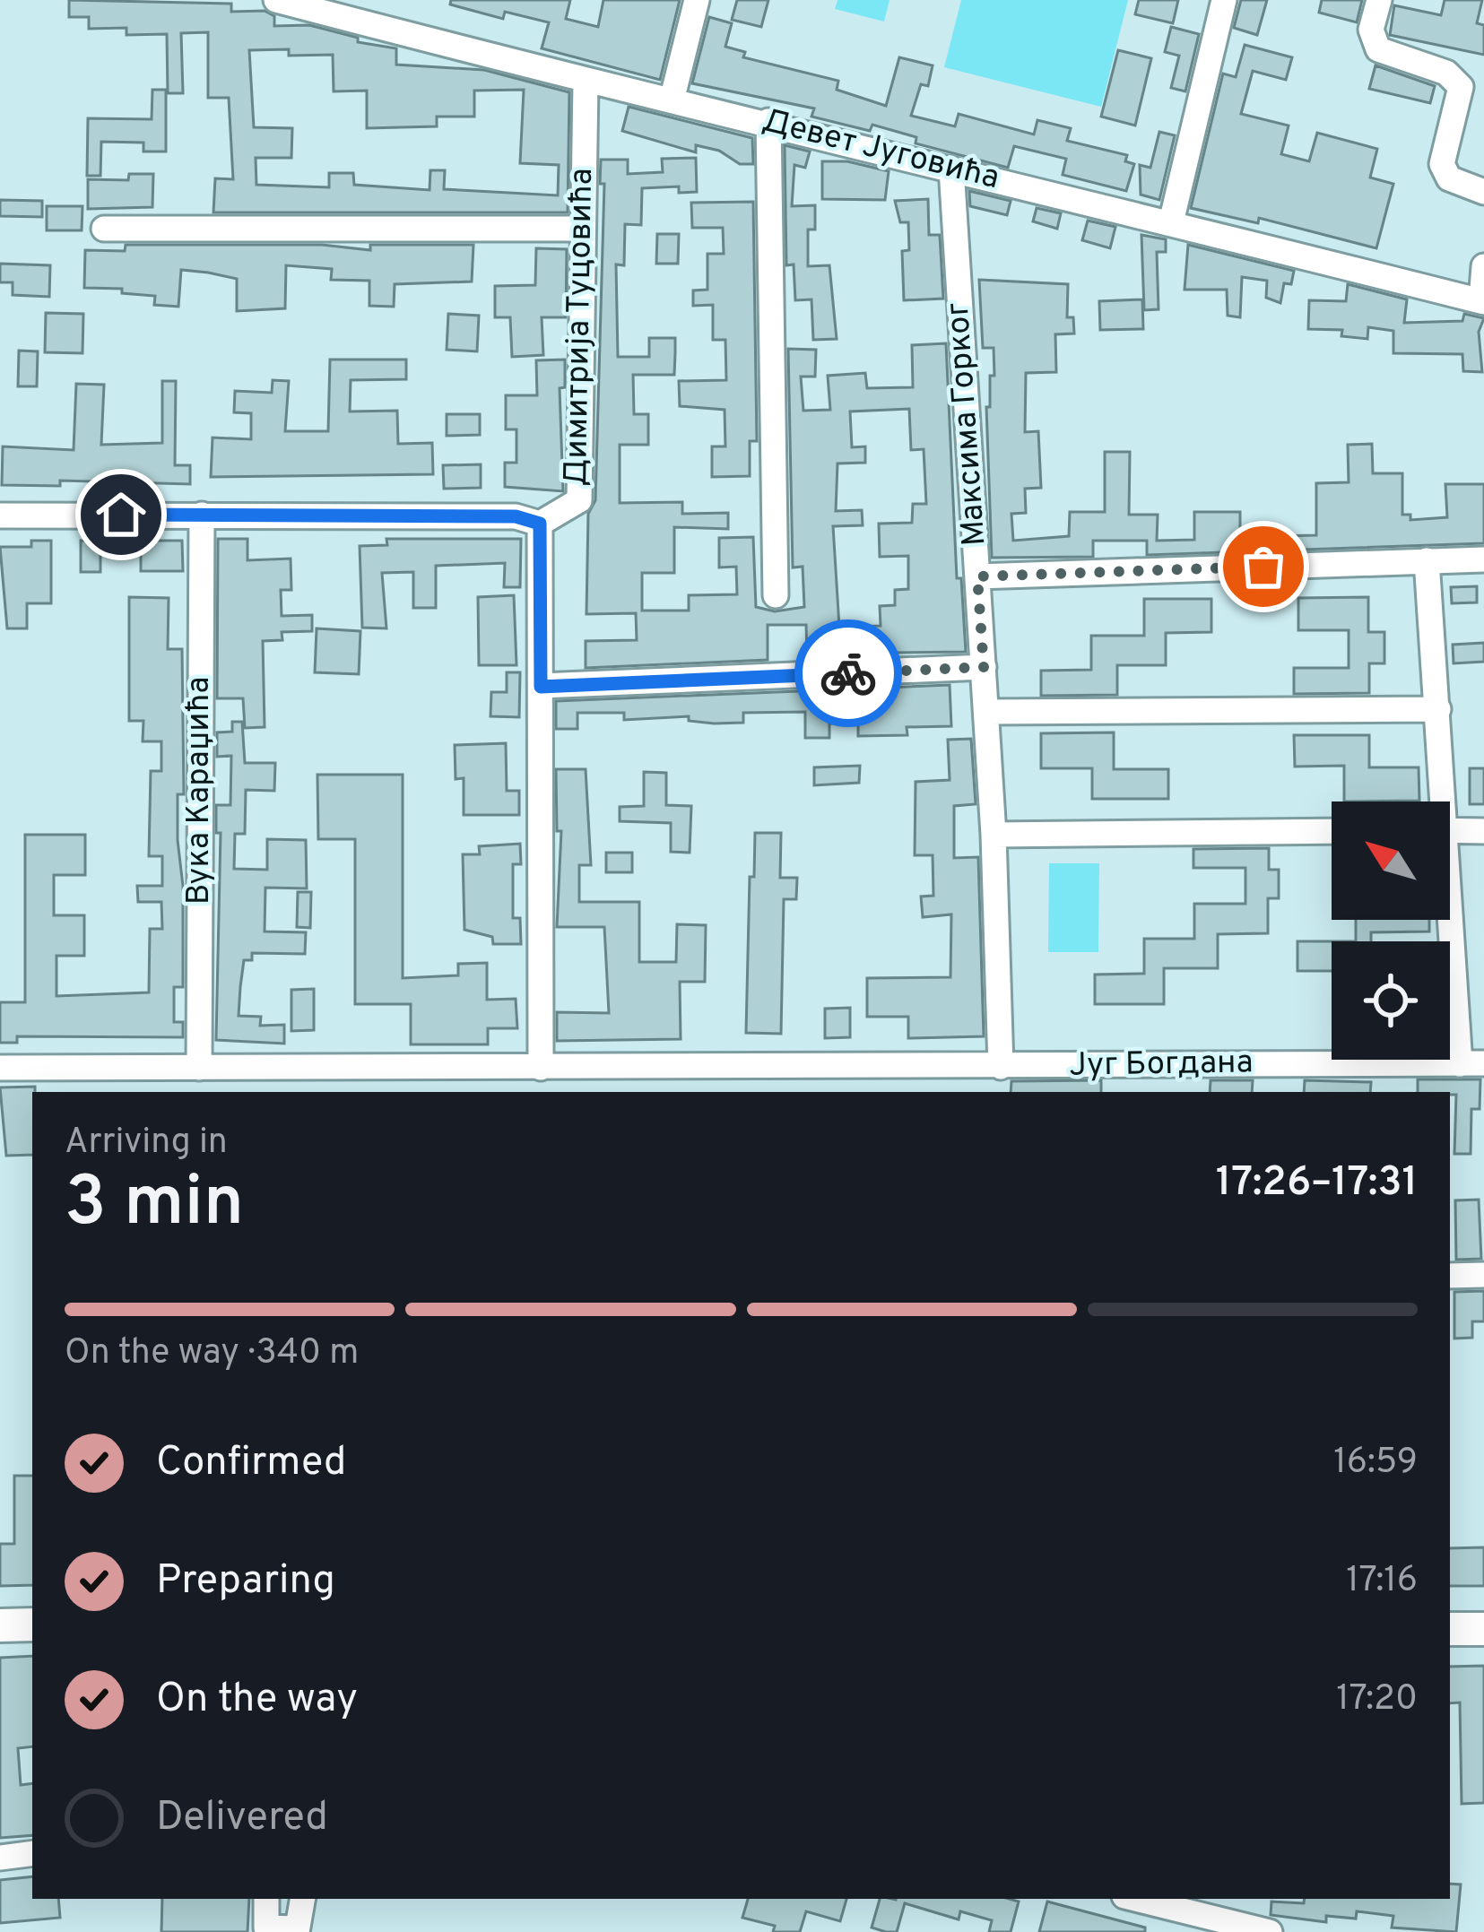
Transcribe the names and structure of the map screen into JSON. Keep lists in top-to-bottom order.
{
  "streets": {
    "street": [
      "Девет Југовића",
      "Димитрија Туцовића",
      "Максима Горког",
      "Вука Караџића",
      "Југ Богдана"
    ]
  },
  "crossings": [
    ["Девет Југовића", "Димитрија Туцовића"],
    ["Девет Југовића", "Максима Горког"],
    ["Димитрија Туцовића", "Југ Богдана"],
    ["Максима Горког", "Југ Богдана"],
    ["Вука Караџића", "Југ Богдана"]
  ],
  "north": "top left",
  "page": {
    "heading": ["3 min", "Arriving in", "17:26–17:31"],
    "bar": "On the way · 340 m",
    "list": [
      ["Confirmed", "16:59"],
      ["Preparing", "17:16"],
      ["On the way", "17:20"],
      "Delivered"
    ]
  }
}
